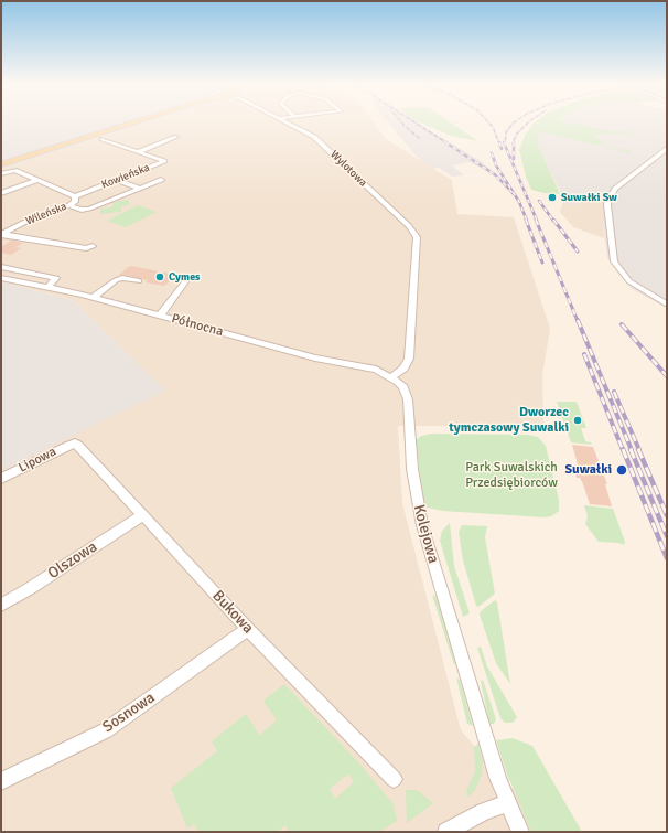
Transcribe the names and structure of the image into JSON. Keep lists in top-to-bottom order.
{
  "streets": {
    "street": [
      "Wylotowa",
      "Kowieńska",
      "Wileńska",
      "Północna",
      "Lipowa",
      "Kolejowa",
      "Olszowa",
      "Bukowa",
      "Sosnowa"
    ]
  },
  "crossings": [
    ["Wylotowa", "Północna"],
    ["Wylotowa", "Kolejowa"],
    ["Kowieńska", "Wileńska"],
    ["Północna", "Kolejowa"],
    ["Lipowa", "Bukowa"],
    ["Olszowa", "Bukowa"],
    ["Bukowa", "Sosnowa"]
  ],
  "parks": ["Park Suwalskich Przedsiębiorców"],
  "places": [
    "Suwałki Sw",
    "Cymes",
    "Dworzec tymczasowy Suwalki",
    "Suwałki"
  ]
}
